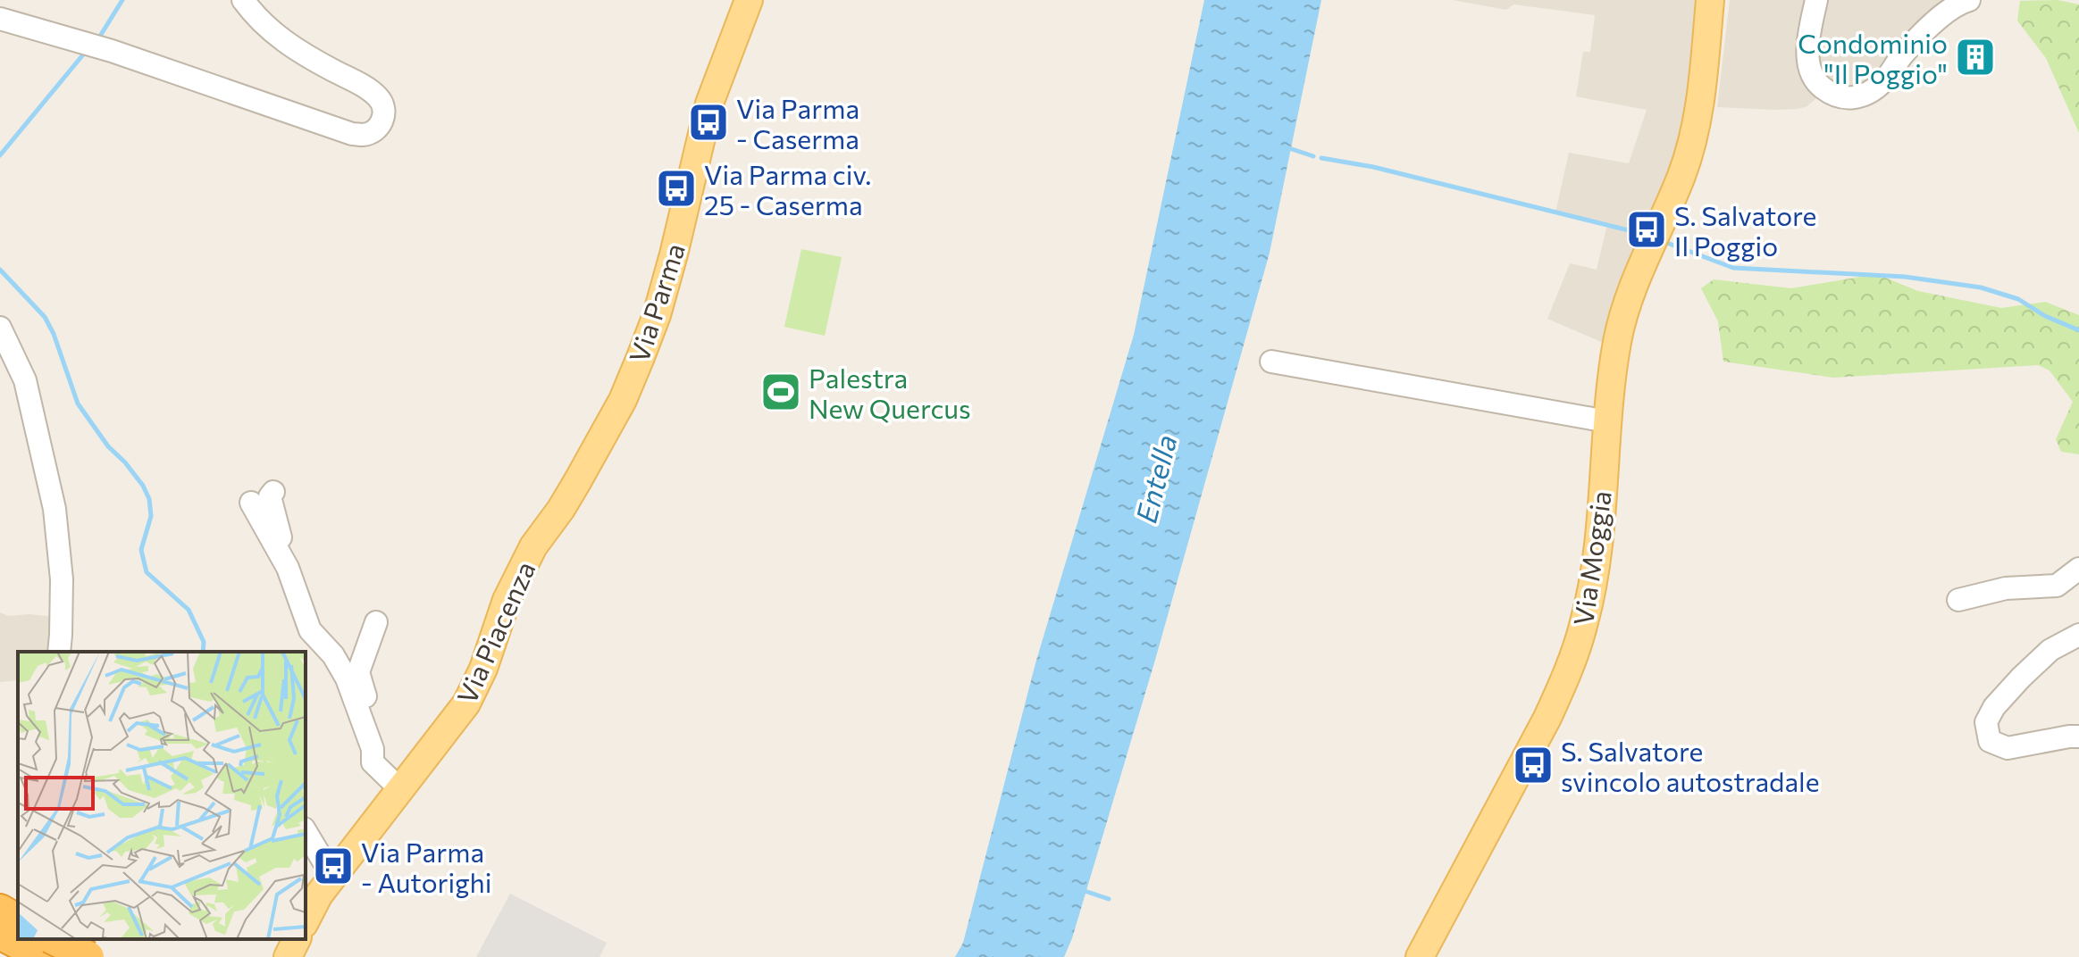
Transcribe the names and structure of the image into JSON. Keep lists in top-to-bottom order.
{
  "streets": {
    "main road": ["Via Parma", "Via Moggia", "Via Piacenza"]
  },
  "crossings": [
    ["Via Parma", "Via Piacenza"]
  ],
  "water": ["Entella"],
  "places": {
    "building": ["Condominio \"Il Poggio\""],
    "bus stop": [
      "Via Parma - Caserma",
      "Via Parma civ. 25 - Caserma",
      "S. Salvatore Il Poggio",
      "S. Salvatore svincolo autostradale",
      "Via Parma - Autorighi"
    ],
    "sports": ["Palestra New Quercus"]
  }
}
